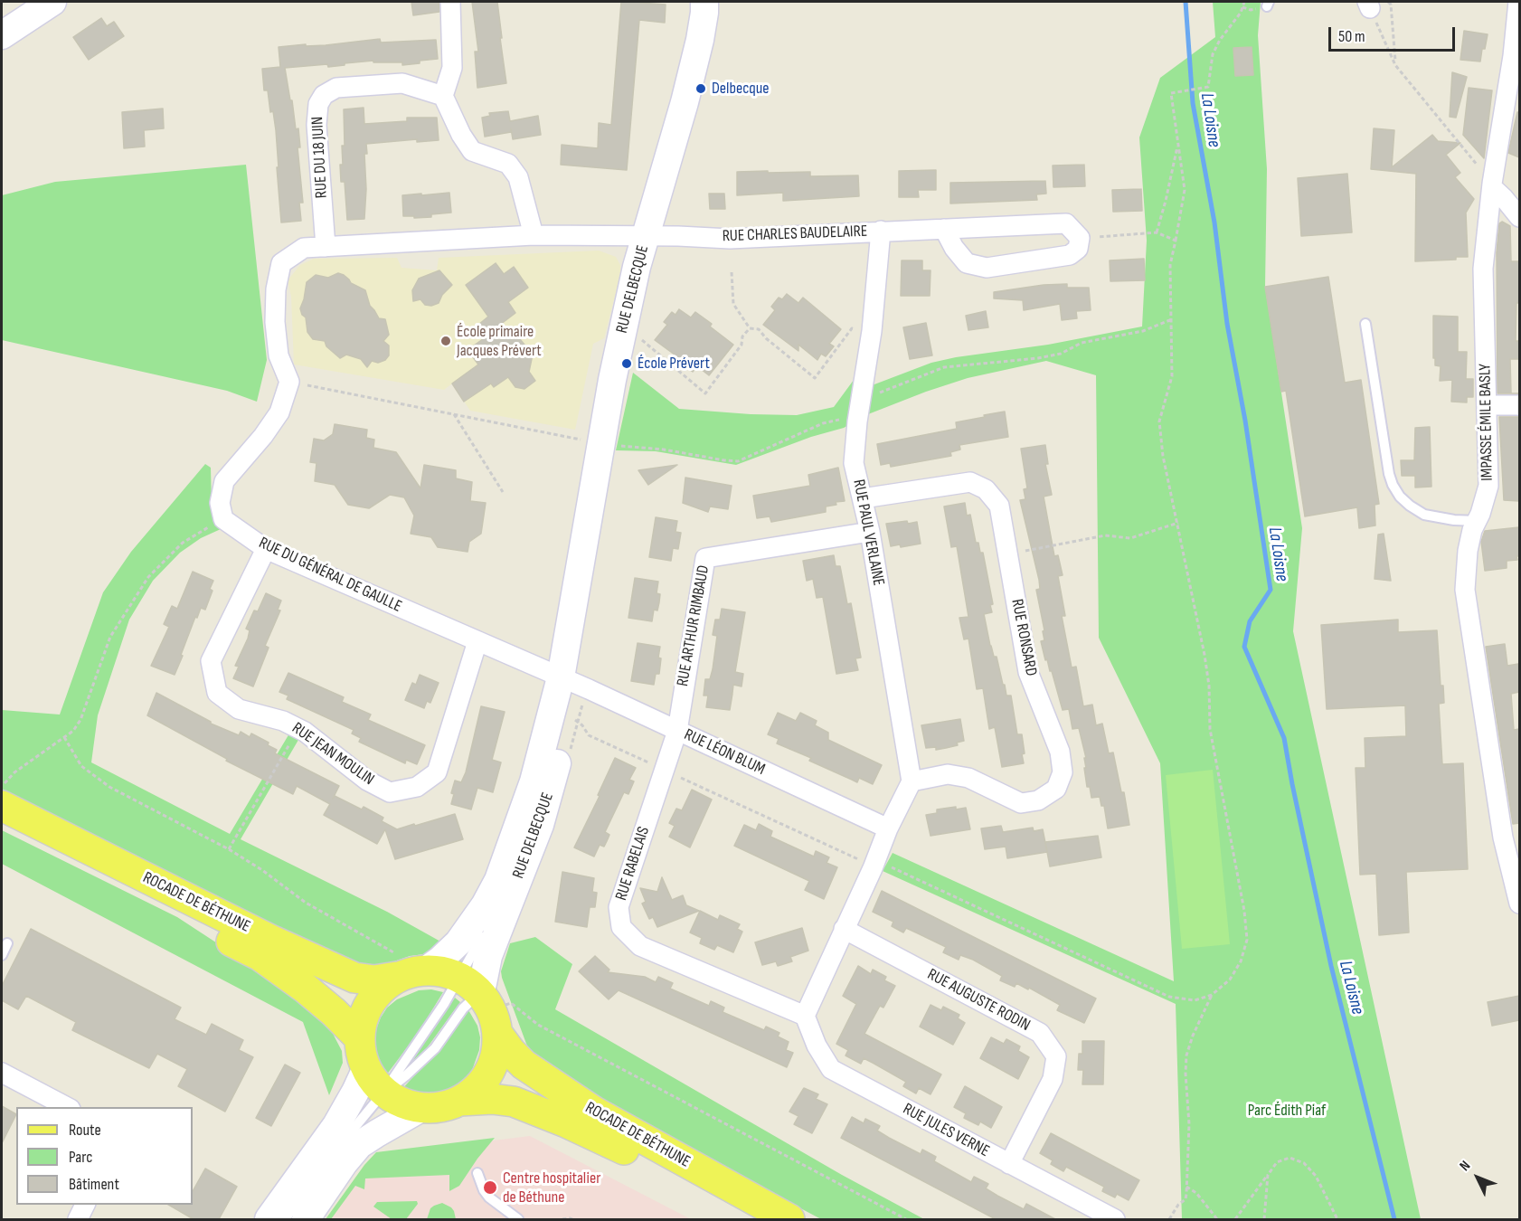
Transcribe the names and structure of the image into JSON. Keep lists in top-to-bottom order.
{
  "streets": {
    "main road": ["ROCADE DE BÉTHUNE"],
    "street": [
      "RUE DU 18 JUIN",
      "RUE CHARLES BAUDELAIRE",
      "RUE DELBECQUE",
      "IMPASSE ÉMILE BASLY",
      "RUE PAUL VERLAINE",
      "RUE DU GÉNÉRAL DE GAULLE",
      "RUE ARTHUR RIMBAUD",
      "RUE RONSARD",
      "RUE LÉON BLUM",
      "RUE JEAN MOULIN",
      "RUE RABELAIS",
      "RUE AUGUSTE RODIN",
      "RUE JULES VERNE"
    ]
  },
  "crossings": [
    ["RUE CHARLES BAUDELAIRE", "RUE DELBECQUE"],
    ["RUE CHARLES BAUDELAIRE", "RUE PAUL VERLAINE"],
    ["RUE DELBECQUE", "RUE DU GÉNÉRAL DE GAULLE"],
    ["RUE DELBECQUE", "RUE LÉON BLUM"],
    ["RUE DELBECQUE", "ROCADE DE BÉTHUNE"],
    ["RUE PAUL VERLAINE", "RUE ARTHUR RIMBAUD"],
    ["RUE PAUL VERLAINE", "RUE RONSARD"],
    ["RUE DU GÉNÉRAL DE GAULLE", "RUE LÉON BLUM"],
    ["RUE DU GÉNÉRAL DE GAULLE", "RUE JEAN MOULIN"],
    ["RUE ARTHUR RIMBAUD", "RUE LÉON BLUM"],
    ["RUE ARTHUR RIMBAUD", "RUE RABELAIS"],
    ["RUE LÉON BLUM", "RUE RABELAIS"],
    ["RUE RABELAIS", "RUE JULES VERNE"],
    ["RUE AUGUSTE RODIN", "RUE JULES VERNE"]
  ],
  "water": ["La Loisne"],
  "parks": ["Parc Édith Piaf"],
  "places": [
    "Delbecque",
    "École primaire Jacques Prévert",
    "École Prévert",
    "Centre hospitalier de Béthune"
  ],
  "legend": ["Route", "Parc", "Bâtiment"],
  "scale_bar": "50 m",
  "north": "top left"
}
